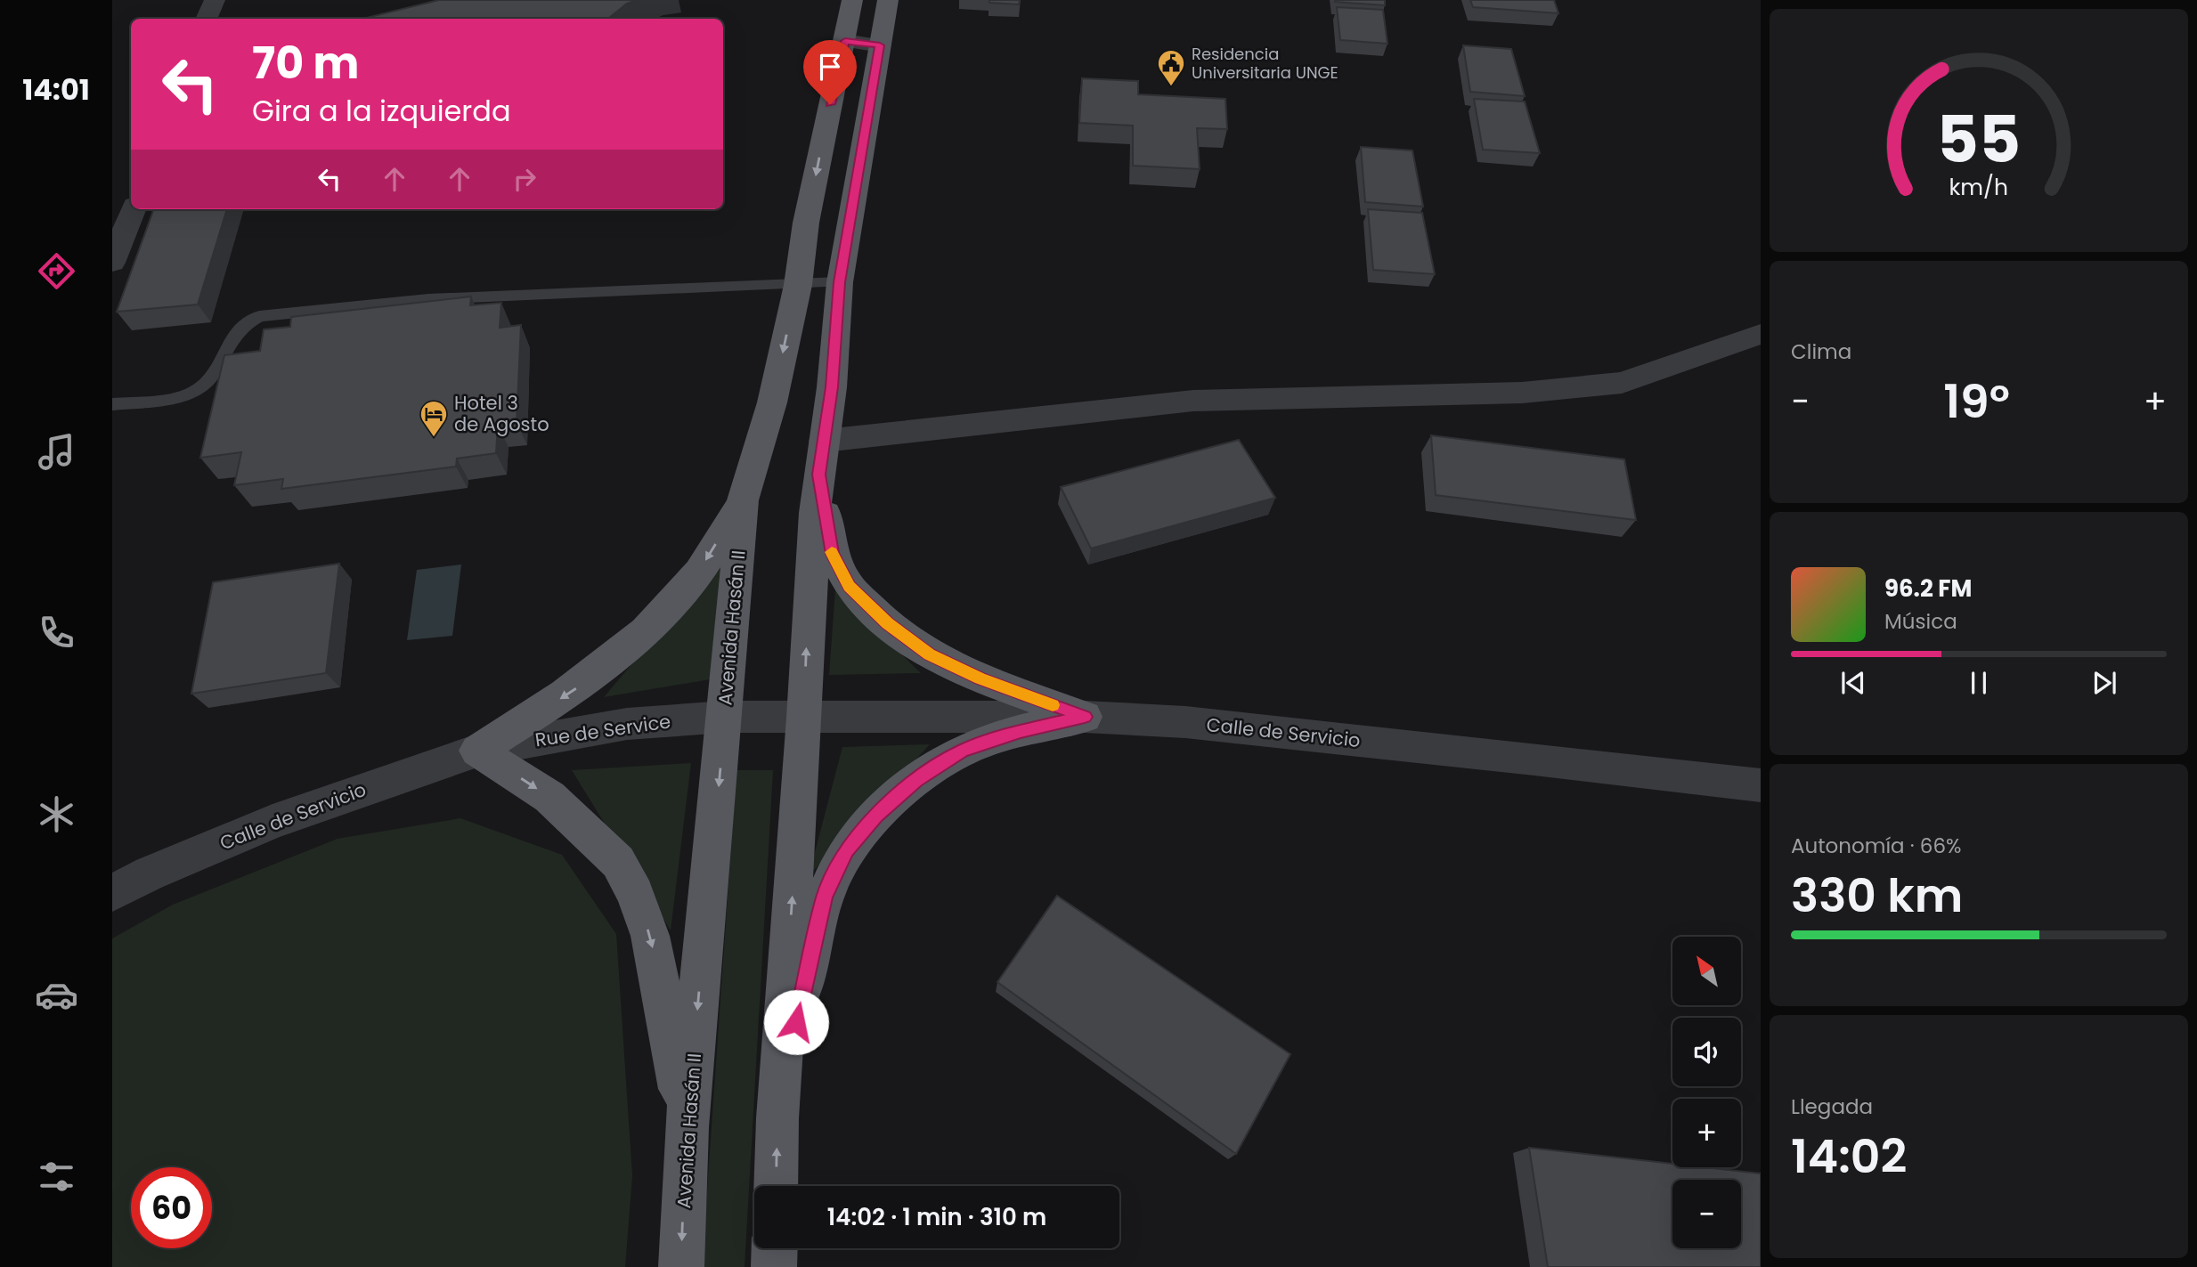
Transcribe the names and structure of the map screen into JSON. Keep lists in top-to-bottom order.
{
  "streets": {
    "main road": ["Avenida Hasán II"],
    "street": ["Rue de Service", "Calle de Servicio"]
  },
  "crossings": [
    ["Avenida Hasán II", "Rue de Service"],
    ["Rue de Service", "Calle de Servicio"]
  ],
  "places": {
    "public building": ["Residencia Universitaria UNGE"],
    "hotel": ["Hotel 3 de Agosto"]
  },
  "north": "top left",
  "page": {
    "tabs": "14:01",
    "turn": ["70 m", "Gira a la izquierda"],
    "tile": [
      "Clima",
      ["Autonomía · 66%", "330 km"],
      ["Llegada", "14:02"]
    ],
    "heat": ["−", "19°", "+"],
    "song": ["96.2 FM", "Música"],
    "map_buttons": ["+", "−"],
    "limit": "60",
    "trip": "14:02 · 1 min · 310 m",
    "gauge": ["55", "km/h"]
  }
}
